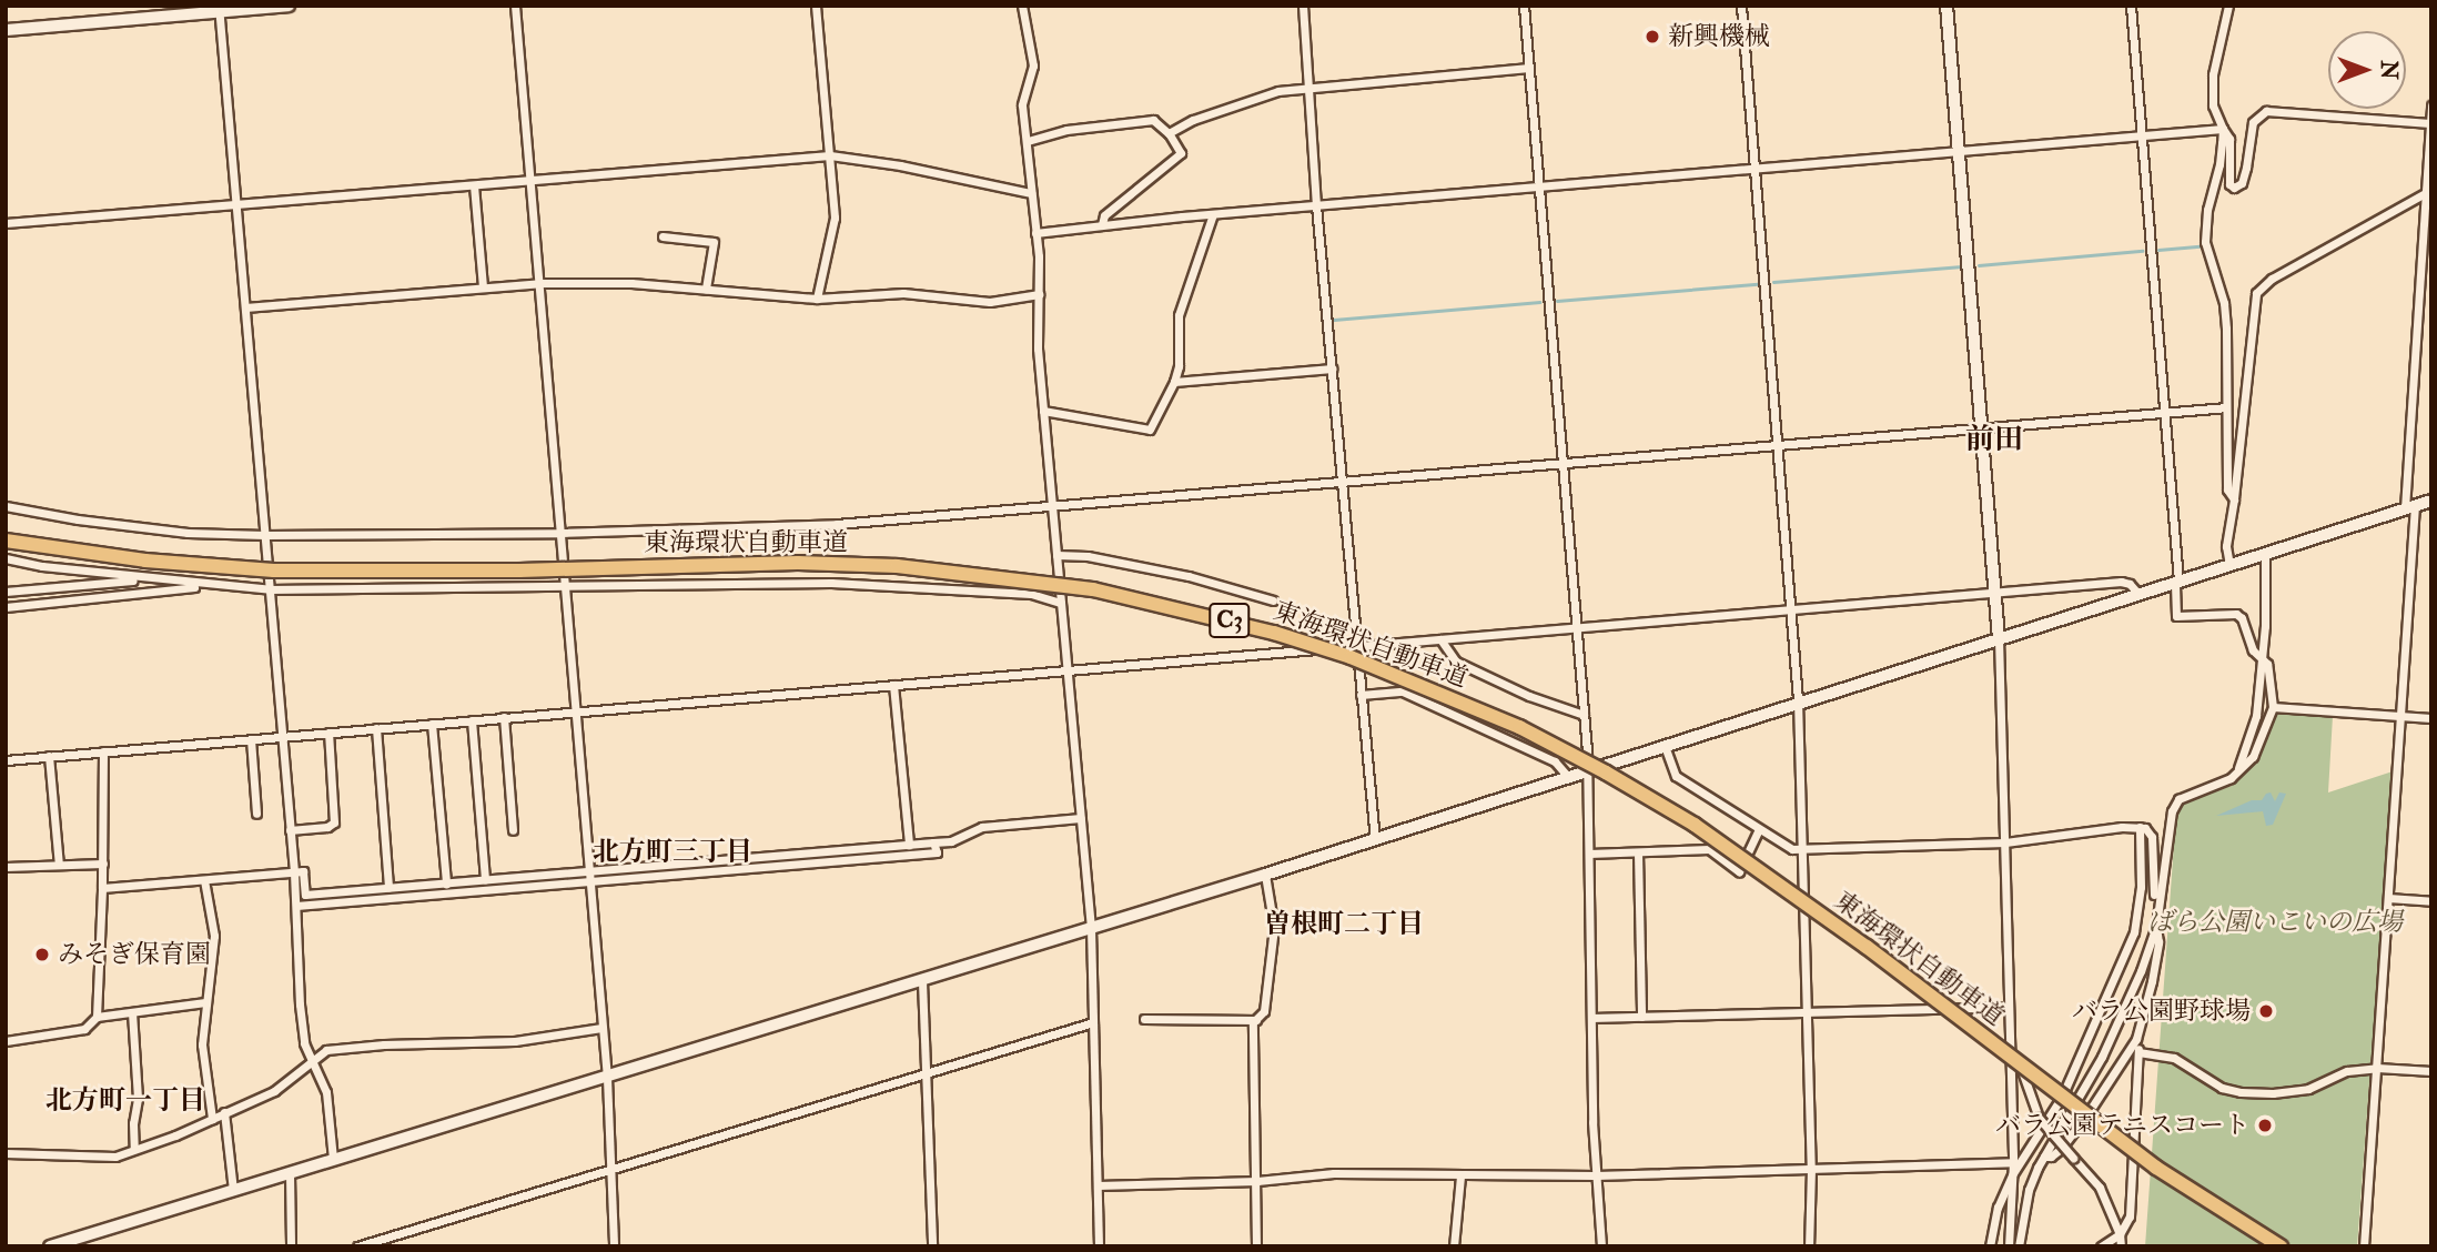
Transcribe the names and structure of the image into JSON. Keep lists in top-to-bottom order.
{
  "streets": {
    "highway": ["東海環状自動車道", "C3"]
  },
  "districts": [
    "前田",
    "北方町三丁目",
    "曽根町二丁目",
    "北方町一丁目"
  ],
  "parks": ["ばら公園いこいの広場"],
  "places": [
    "新興機械",
    "みそぎ保育園",
    "バラ公園野球場",
    "バラ公園テニスコート"
  ],
  "north": "right"
}
